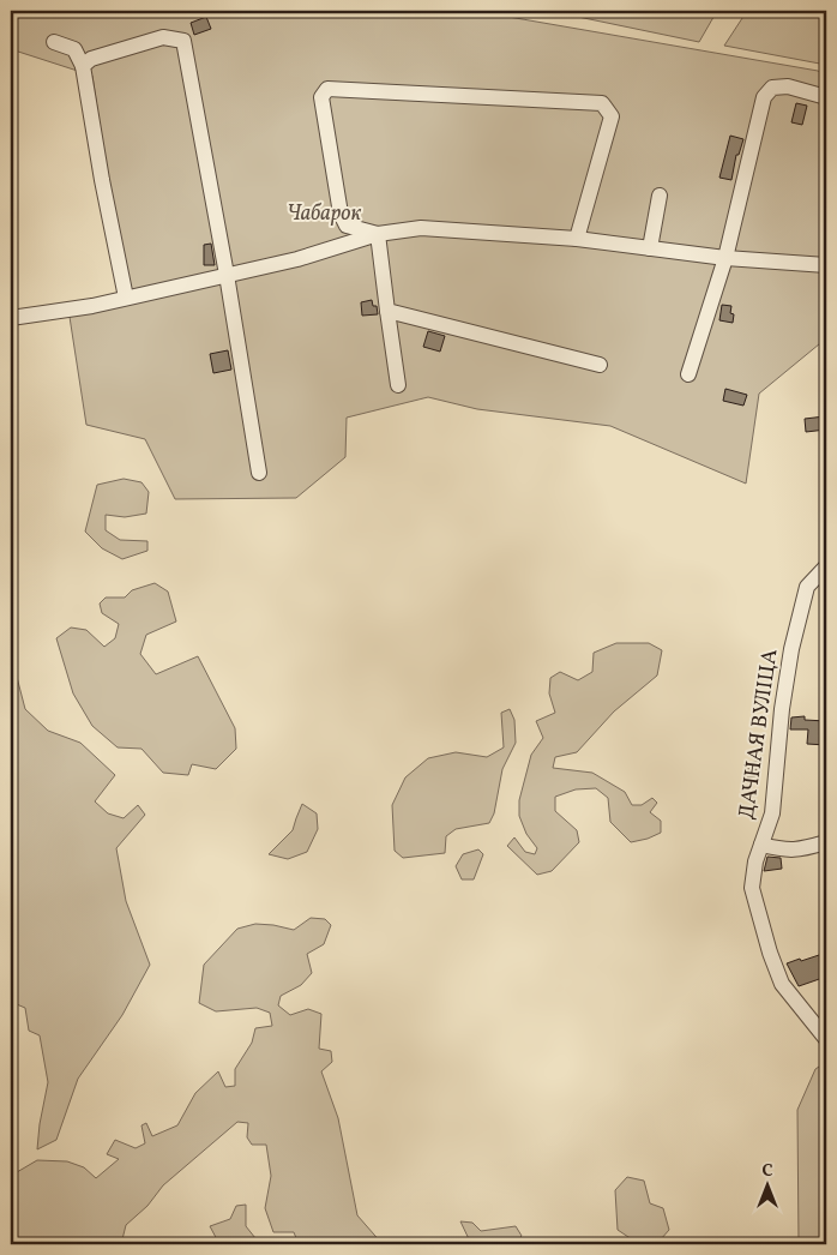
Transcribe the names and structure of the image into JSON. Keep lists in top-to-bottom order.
{
  "streets": {
    "street": ["ДАЧНАЯ ВУЛІЦА"]
  },
  "parks": ["Чабарок"],
  "north": "top"
}
